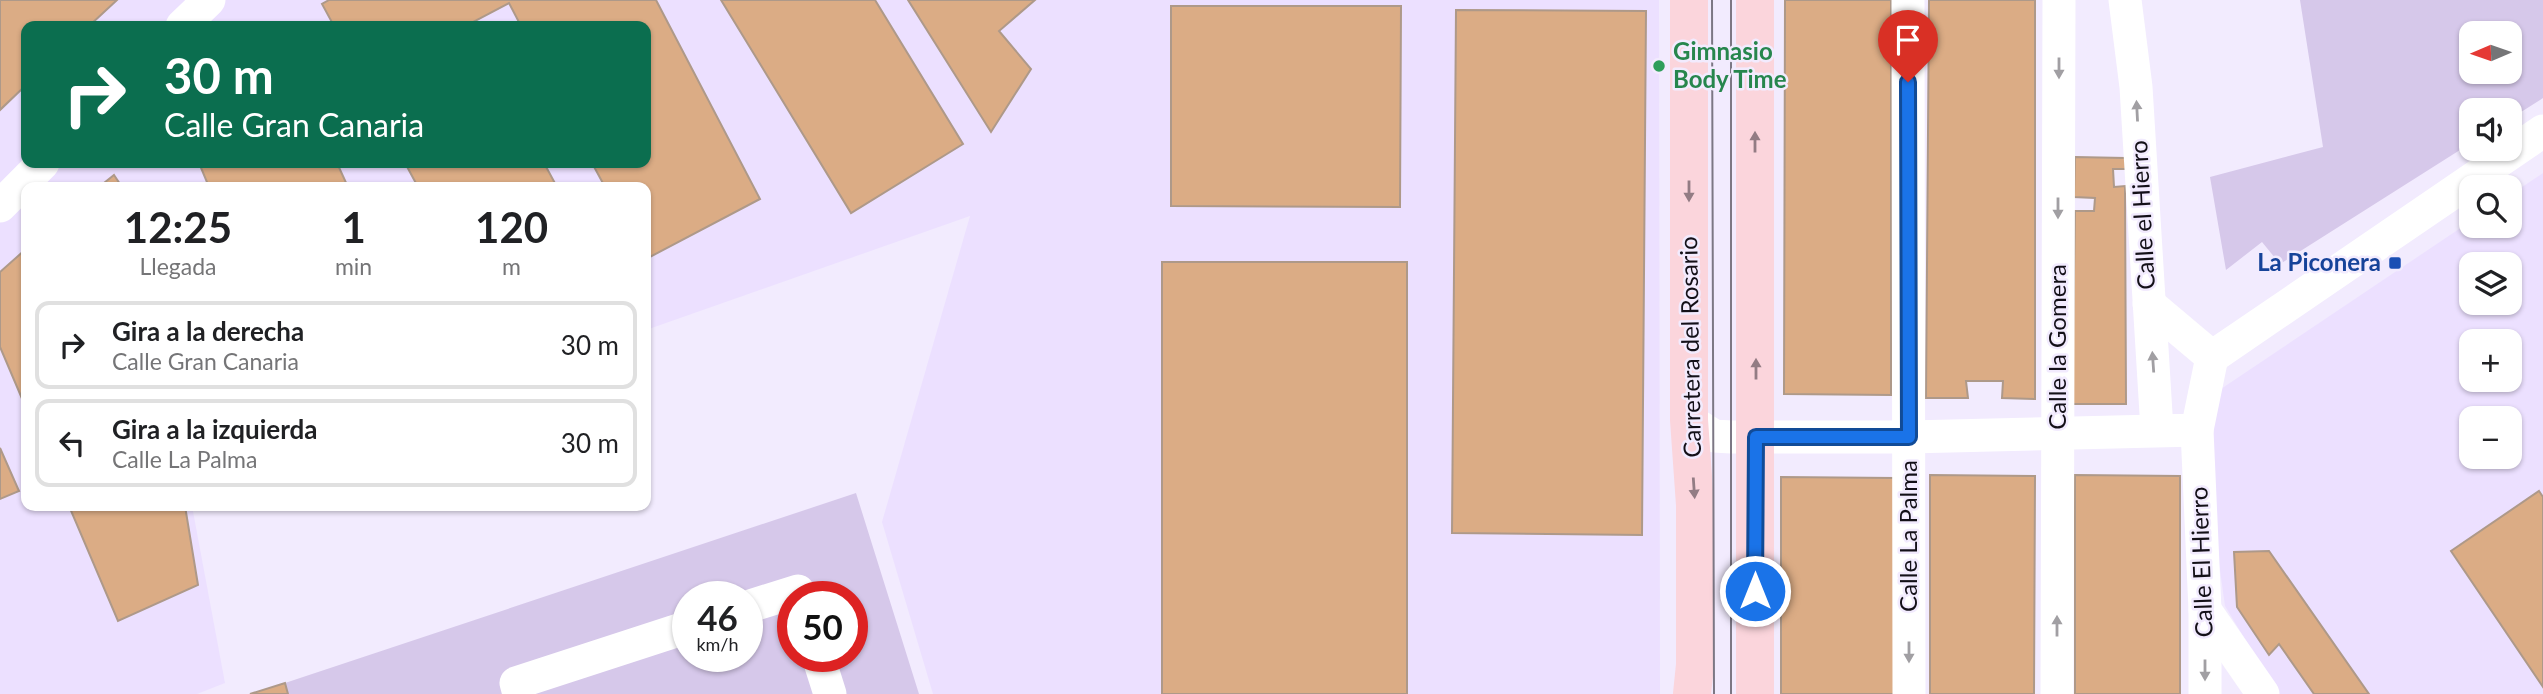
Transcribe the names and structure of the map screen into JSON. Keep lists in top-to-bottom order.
{
  "streets": {
    "main road": ["Carretera del Rosario"],
    "street": [
      "Calle el Hierro",
      "Calle la Gomera",
      "Calle La Palma",
      "Calle El Hierro"
    ]
  },
  "one_way": ["Calle el Hierro", "Calle La Palma"],
  "places": {
    "other": ["Gimnasio Body Time"],
    "transit": ["La Piconera"]
  },
  "north": "left",
  "page": {
    "map_buttons": ["+", "−"],
    "turn": ["30 m", "Calle Gran Canaria"],
    "eta": [
      "12:25",
      "Llegada",
      "1",
      "min",
      "120",
      "m"
    ],
    "list": [
      {
        "name": "Gira a la derecha",
        "note": "Calle Gran Canaria",
        "value": "30 m"
      },
      {
        "name": "Gira a la izquierda",
        "note": "Calle La Palma",
        "value": "30 m"
      }
    ],
    "speed": "46 km/h",
    "limit": "50"
  }
}
